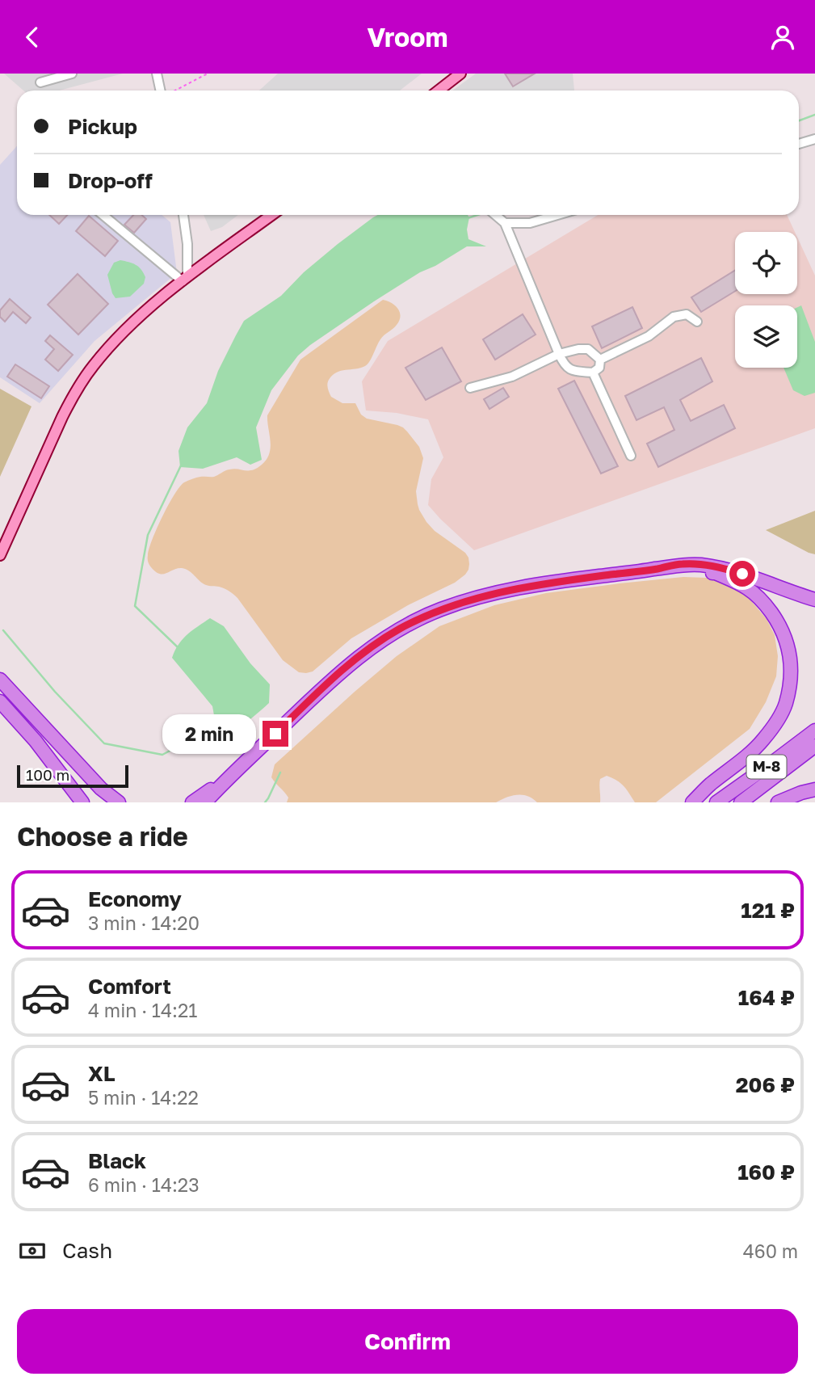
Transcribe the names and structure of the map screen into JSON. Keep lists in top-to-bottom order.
{
  "streets": {
    "highway": ["М-8"]
  },
  "scale_bar": "100 m",
  "page": {
    "header": "Vroom",
    "banner": ["Pickup", "Drop-off"],
    "bubble": "2 min",
    "scale": "100 m",
    "heading": "Choose a ride",
    "list": [
      {
        "name": "Economy",
        "note": "3 min · 14:20",
        "value": "121 ₽"
      },
      {
        "name": "Comfort",
        "note": "4 min · 14:21",
        "value": "164 ₽"
      },
      {
        "name": "XL",
        "note": "5 min · 14:22",
        "value": "206 ₽"
      },
      {
        "name": "Black",
        "note": "6 min · 14:23",
        "value": "160 ₽"
      }
    ],
    "pay": ["Cash", "460 m"],
    "buttons": "Confirm"
  }
}
